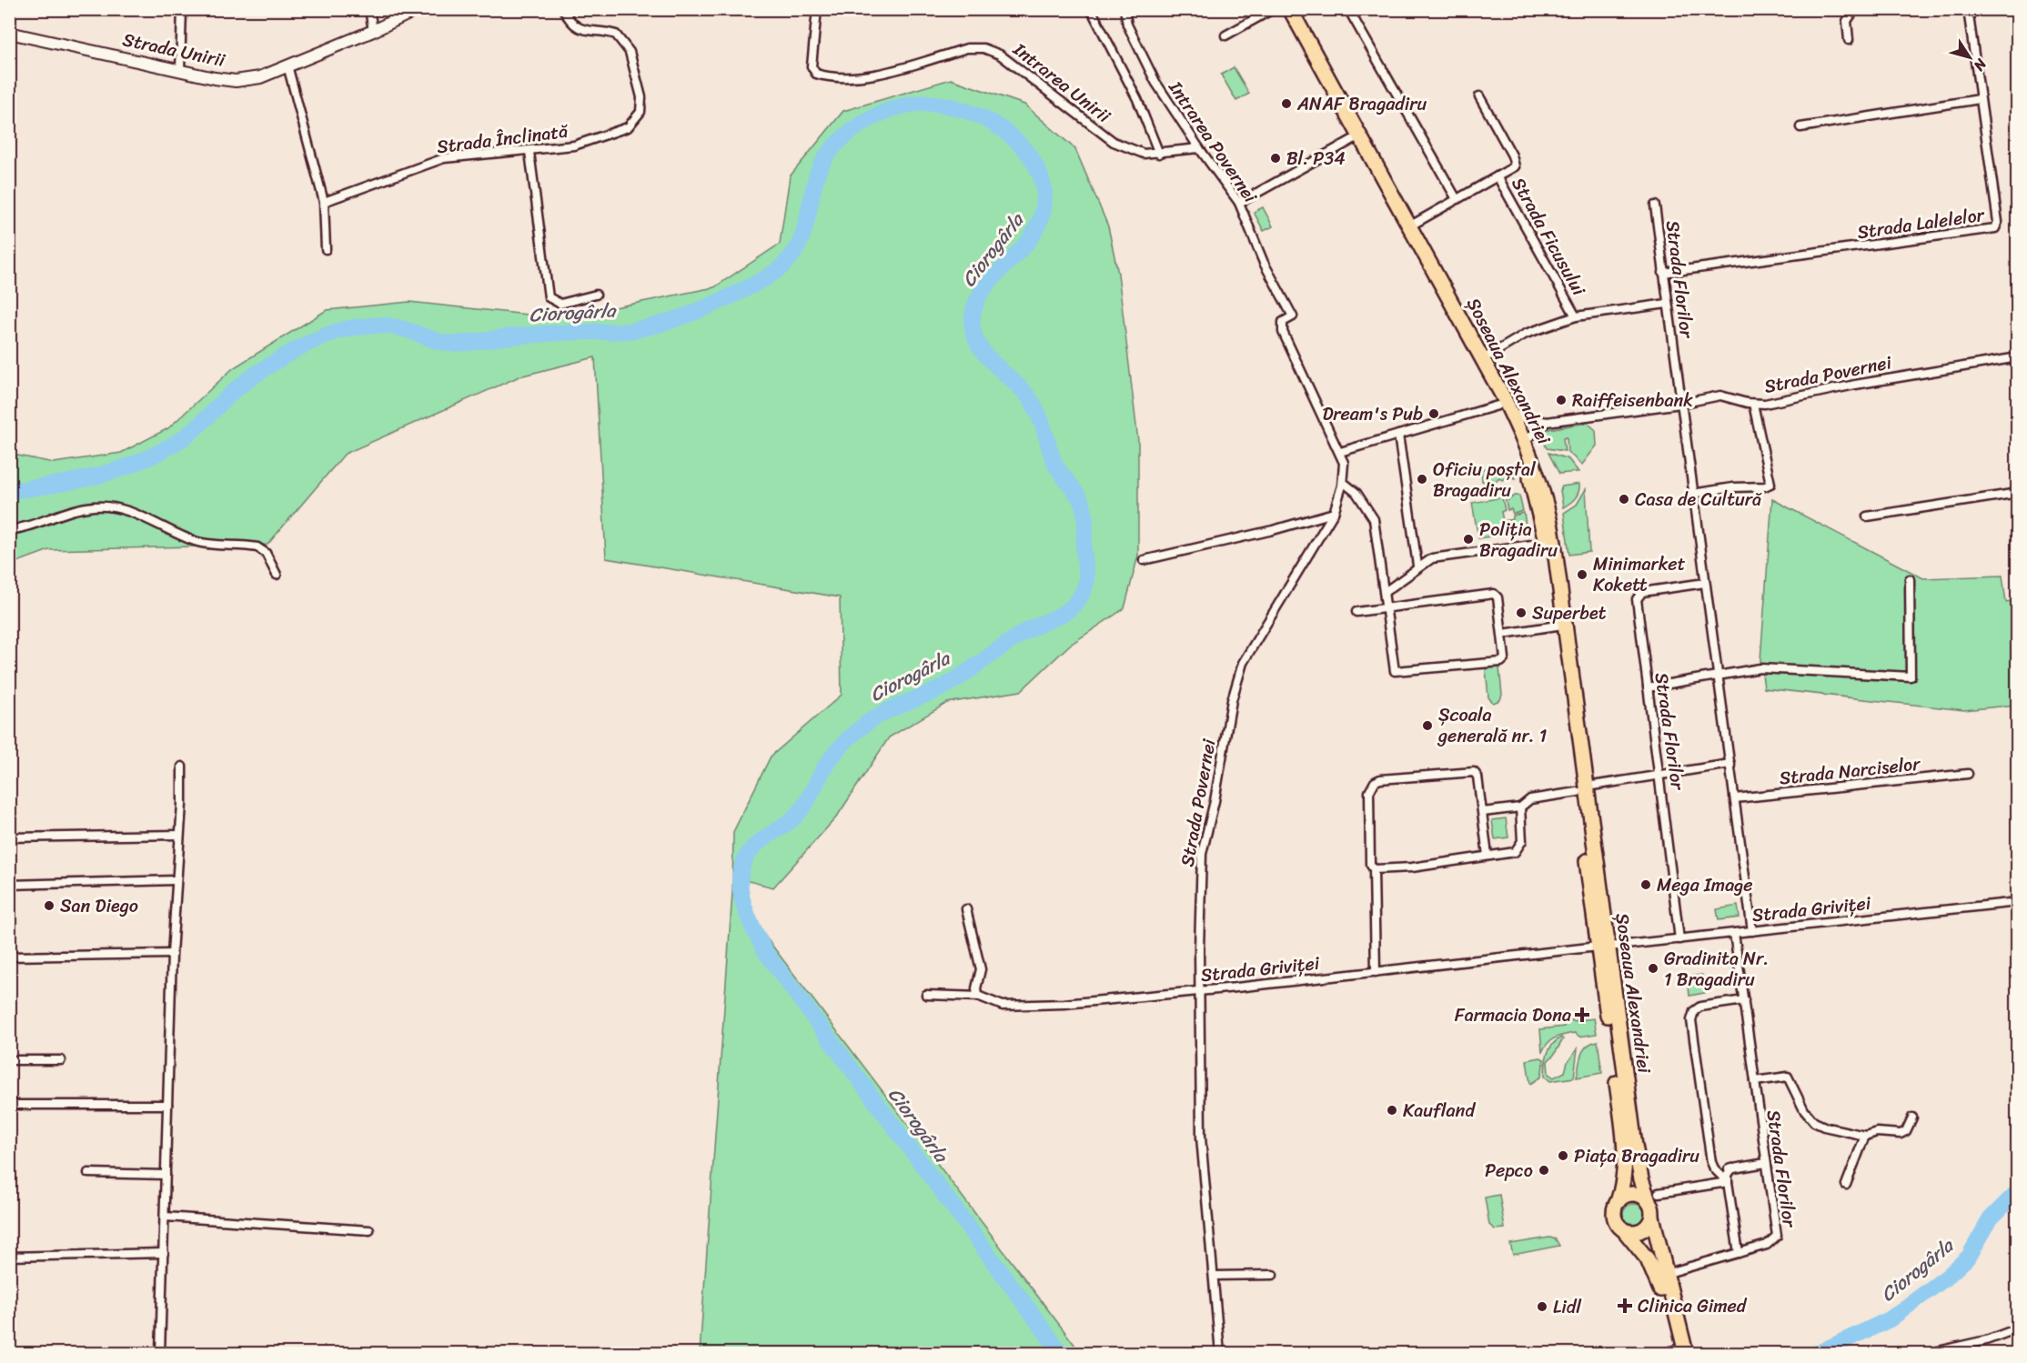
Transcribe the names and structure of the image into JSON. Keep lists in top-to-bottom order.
{
  "streets": {
    "highway": ["Șoseaua Alexandriei"],
    "main road": ["Strada Unirii"],
    "street": [
      "Intrarea Unirii",
      "Strada Înclinată",
      "Intrarea Povernei",
      "Strada Lalelelor",
      "Strada Ficusului",
      "Strada Florilor",
      "Strada Povernei",
      "Strada Narciselor",
      "Strada Griviței"
    ]
  },
  "crossings": [
    ["Intrarea Povernei", "Strada Povernei"],
    ["Strada Lalelelor", "Strada Florilor"],
    ["Strada Ficusului", "Strada Florilor"],
    ["Strada Florilor", "Șoseaua Alexandriei"],
    ["Strada Florilor", "Strada Povernei"],
    ["Strada Florilor", "Strada Narciselor"],
    ["Strada Florilor", "Strada Griviței"],
    ["Șoseaua Alexandriei", "Strada Griviței"],
    ["Strada Povernei", "Strada Griviței"]
  ],
  "water": ["Ciorogârla"],
  "places": {
    "other": [
      "ANAF Bragadiru",
      "Bl. P34",
      "Raiffeisenbank",
      "Dream's Pub",
      "Oficiu poștal Bragadiru",
      "Casa de Cultură",
      "Poliția Bragadiru",
      "Minimarket Kokett",
      "Superbet",
      "Școala generală nr. 1",
      "Mega Image",
      "San Diego",
      "Gradinita Nr. 1 Bragadiru",
      "Kaufland",
      "Piața Bragadiru",
      "Pepco",
      "Lidl"
    ],
    "health": ["Farmacia Dona", "Clinica Gimed"]
  },
  "north": "bottom right"
}
